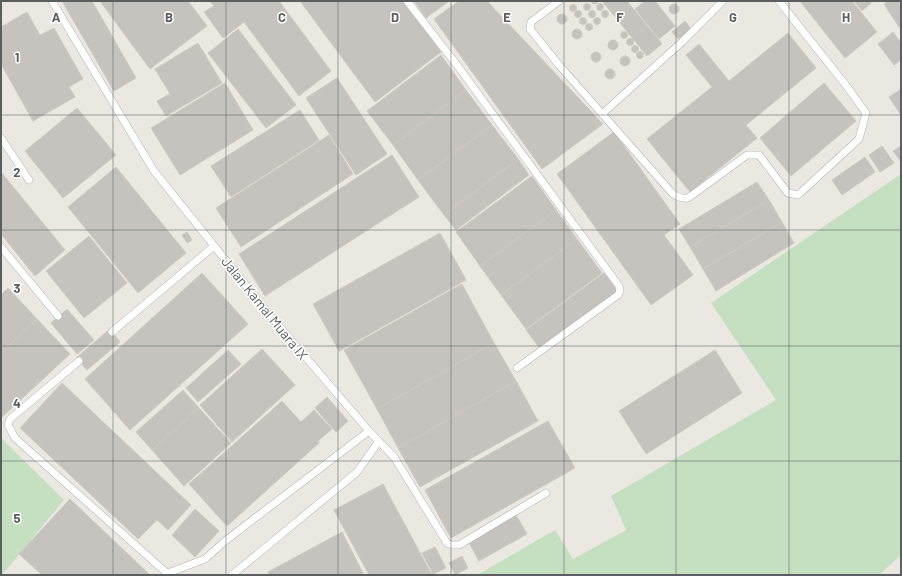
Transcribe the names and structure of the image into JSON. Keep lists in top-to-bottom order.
{
  "streets": {
    "lane": ["Jalan Kamal Muara IX"]
  },
  "grid": {
    "columns": [
      "A",
      "B",
      "C",
      "D",
      "E",
      "F",
      "G",
      "H"
    ],
    "rows": [
      "1",
      "2",
      "3",
      "4",
      "5"
    ]
  }
}
